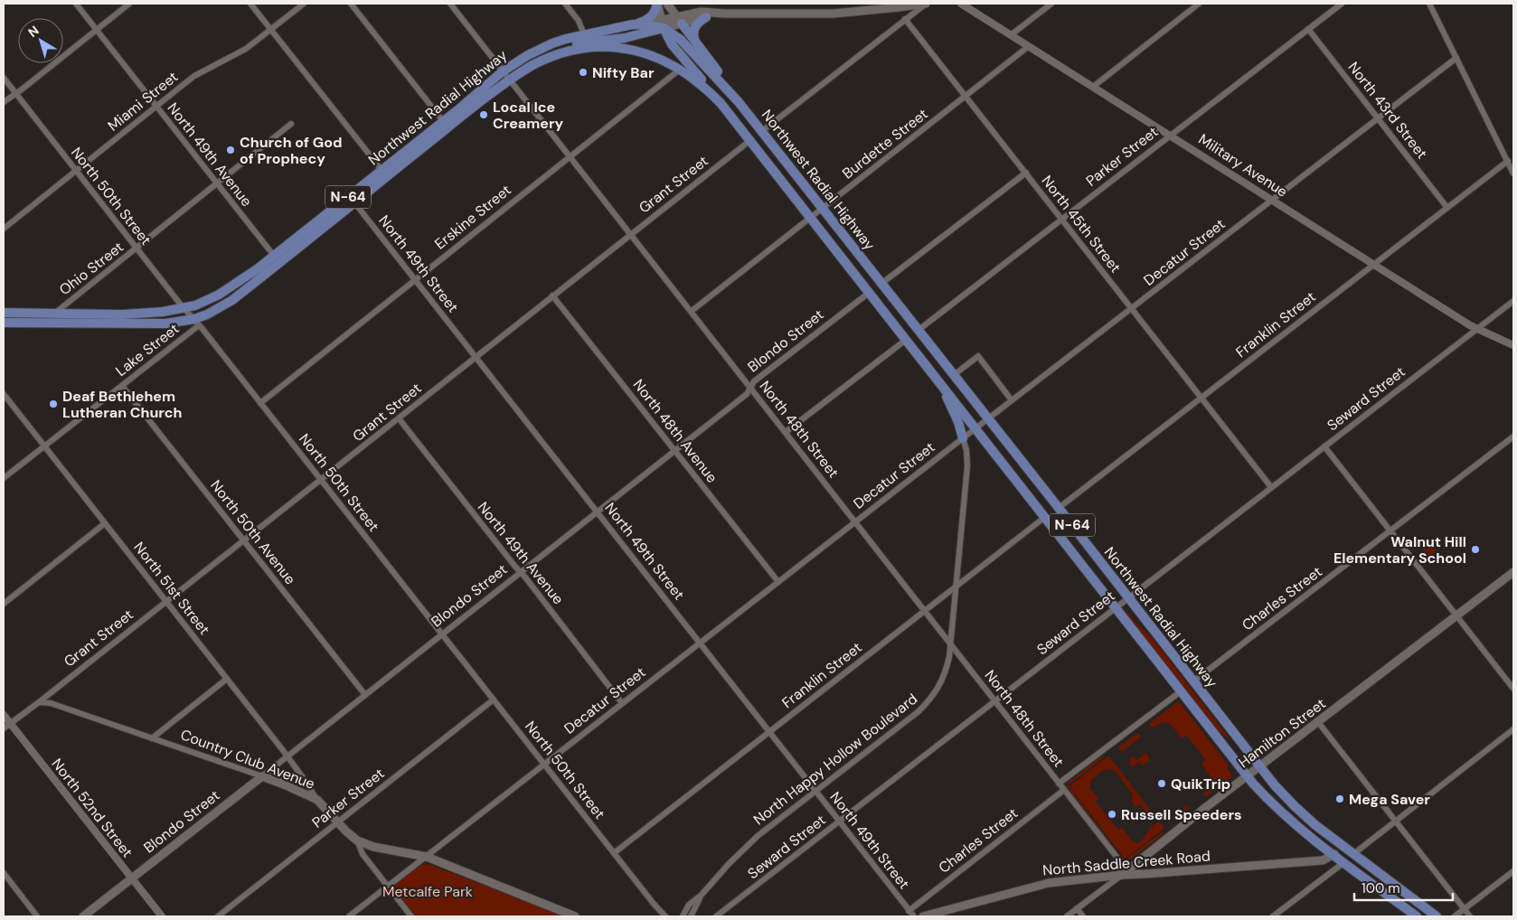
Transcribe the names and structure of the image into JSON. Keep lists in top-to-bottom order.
{
  "streets": {
    "main road": [
      "Northwest Radial Highway",
      "N-64",
      "Blondo Street",
      "Hamilton Street",
      "Country Club Avenue",
      "North Saddle Creek Road"
    ],
    "street": [
      "Miami Street",
      "North 43rd Street",
      "Burdette Street",
      "North 49th Avenue",
      "Parker Street",
      "Military Avenue",
      "Grant Street",
      "North 50th Street",
      "Erskine Street",
      "North 45th Street",
      "Decatur Street",
      "North 49th Street",
      "Ohio Street",
      "Franklin Street",
      "Lake Street",
      "Seward Street",
      "North 48th Street",
      "North 48th Avenue",
      "North 50th Avenue",
      "North 51st Street",
      "Charles Street",
      "North Happy Hollow Boulevard",
      "North 52nd Street"
    ]
  },
  "crossings": [
    ["Miami Street", "North 49th Avenue"],
    ["Miami Street", "North 50th Street"],
    ["Northwest Radial Highway", "Burdette Street"],
    ["Northwest Radial Highway", "North 49th Avenue"],
    ["Northwest Radial Highway", "Parker Street"],
    ["Northwest Radial Highway", "Grant Street"],
    ["Northwest Radial Highway", "North 50th Street"],
    ["Northwest Radial Highway", "Erskine Street"],
    ["Northwest Radial Highway", "Decatur Street"],
    ["Northwest Radial Highway", "North 49th Street"],
    ["Northwest Radial Highway", "Ohio Street"],
    ["Northwest Radial Highway", "Franklin Street"],
    ["Northwest Radial Highway", "Blondo Street"],
    ["Northwest Radial Highway", "Lake Street"],
    ["Northwest Radial Highway", "Seward Street"],
    ["Northwest Radial Highway", "North 48th Street"],
    ["Northwest Radial Highway", "Charles Street"],
    ["Northwest Radial Highway", "Hamilton Street"],
    ["Northwest Radial Highway", "North Saddle Creek Road"],
    ["North 43rd Street", "Parker Street"],
    ["North 43rd Street", "Decatur Street"],
    ["North 43rd Street", "Franklin Street"],
    ["Burdette Street", "Military Avenue"],
    ["Burdette Street", "North 45th Street"],
    ["Burdette Street", "North 48th Street"],
    ["North 49th Avenue", "Grant Street"],
    ["North 49th Avenue", "Decatur Street"],
    ["North 49th Avenue", "Ohio Street"],
    ["North 49th Avenue", "Blondo Street"],
    ["Parker Street", "Military Avenue"],
    ["Parker Street", "North 50th Street"],
    ["Parker Street", "North 45th Street"],
    ["Parker Street", "Country Club Avenue"],
    ["Military Avenue", "Decatur Street"],
    ["Military Avenue", "Franklin Street"],
    ["Military Avenue", "Seward Street"],
    ["Grant Street", "North 50th Street"],
    ["Grant Street", "North 49th Street"],
    ["Grant Street", "North 48th Street"],
    ["Grant Street", "North 48th Avenue"],
    ["Grant Street", "North 50th Avenue"],
    ["Grant Street", "North 51st Street"],
    ["Grant Street", "Country Club Avenue"],
    ["North 50th Street", "Erskine Street"],
    ["North 50th Street", "Decatur Street"],
    ["North 50th Street", "Ohio Street"],
    ["North 50th Street", "Franklin Street"],
    ["North 50th Street", "Blondo Street"],
    ["North 50th Street", "Lake Street"],
    ["Erskine Street", "North 49th Street"],
    ["Erskine Street", "North 48th Street"],
    ["North 45th Street", "Decatur Street"],
    ["North 45th Street", "Franklin Street"],
    ["North 45th Street", "Seward Street"],
    ["Decatur Street", "North 49th Street"],
    ["Decatur Street", "North 48th Street"],
    ["Decatur Street", "North 48th Avenue"],
    ["Decatur Street", "Country Club Avenue"],
    ["Decatur Street", "North Happy Hollow Boulevard"],
    ["North 49th Street", "Franklin Street"],
    ["North 49th Street", "Blondo Street"],
    ["North 49th Street", "Seward Street"],
    ["North 49th Street", "Charles Street"],
    ["North 49th Street", "North Happy Hollow Boulevard"],
    ["Franklin Street", "North 48th Street"],
    ["Franklin Street", "North Happy Hollow Boulevard"],
    ["Blondo Street", "North 48th Street"],
    ["Blondo Street", "North 48th Avenue"],
    ["Blondo Street", "North 50th Avenue"],
    ["Blondo Street", "North 51st Street"],
    ["Blondo Street", "Country Club Avenue"],
    ["Blondo Street", "North 52nd Street"],
    ["Lake Street", "North 50th Avenue"],
    ["Lake Street", "North 51st Street"],
    ["Seward Street", "North 48th Street"],
    ["North 48th Street", "Charles Street"],
    ["North 48th Street", "Hamilton Street"],
    ["North 48th Street", "North Happy Hollow Boulevard"],
    ["North 48th Street", "North Saddle Creek Road"],
    ["North 51st Street", "Country Club Avenue"],
    ["Hamilton Street", "North Saddle Creek Road"]
  ],
  "parks": ["Metcalfe Park"],
  "places": [
    "Nifty Bar",
    "Local Ice Creamery",
    "Church of God of Prophecy",
    "Deaf Bethlehem Lutheran Church",
    "Walnut Hill Elementary School",
    "QuikTrip",
    "Mega Saver",
    "Russell Speeders"
  ],
  "scale_bar": "100 m",
  "north": "top left"
}
